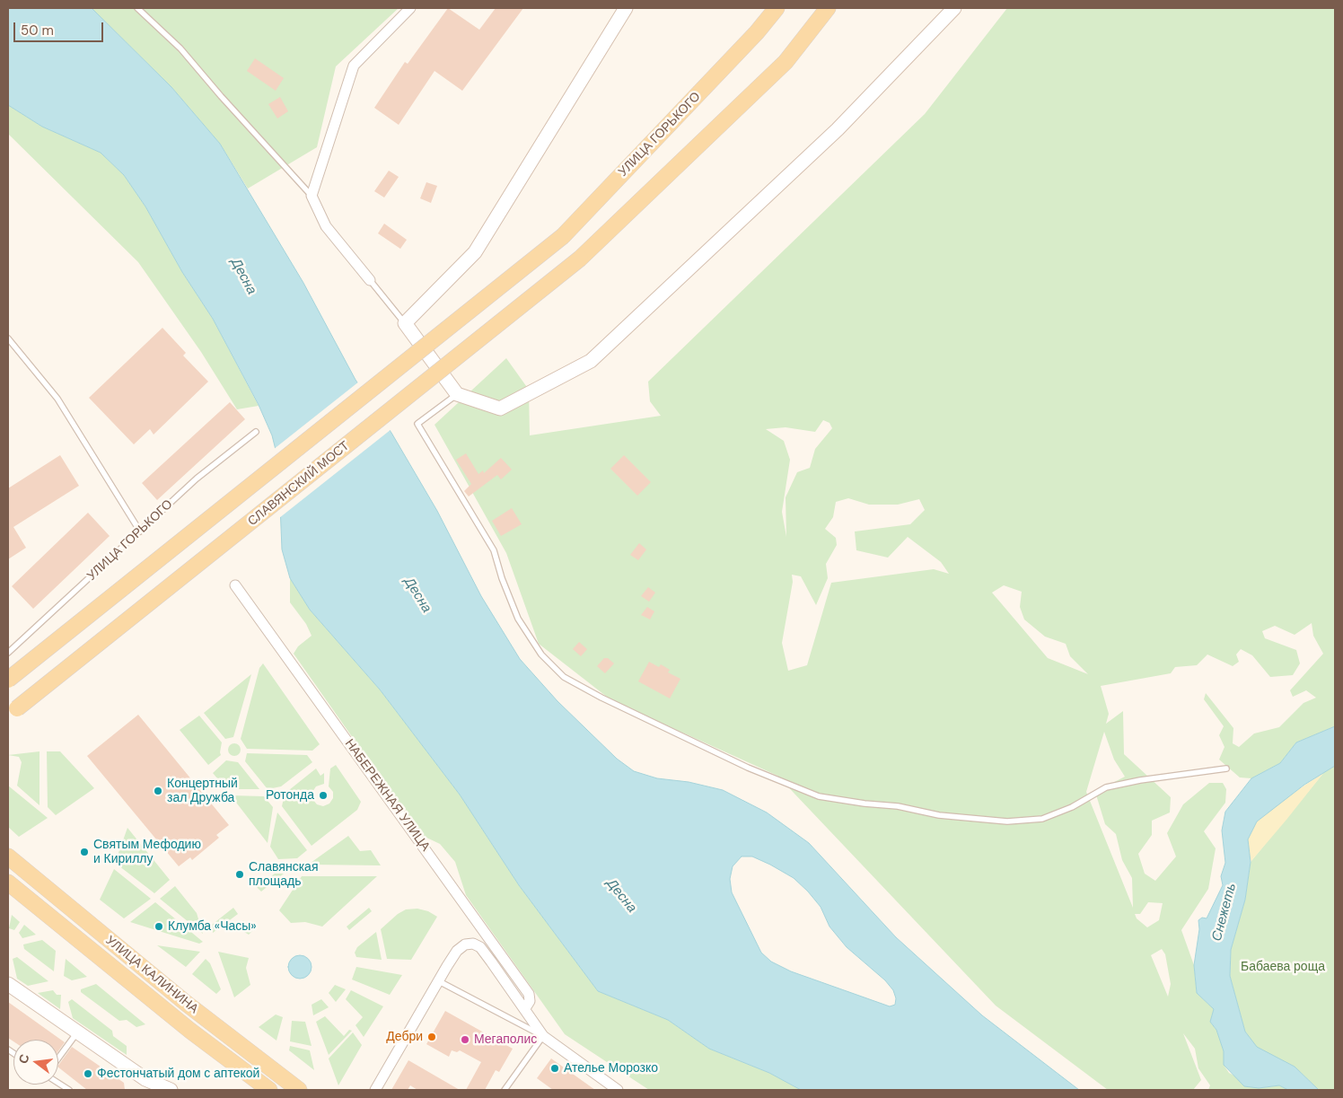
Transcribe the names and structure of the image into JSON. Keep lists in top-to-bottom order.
{
  "streets": {
    "main road": ["УЛИЦА ГОРЬКОГО", "СЛАВЯНСКИЙ МОСТ", "УЛИЦА КАЛИНИНА"],
    "street": ["НАБЕРЕЖНАЯ УЛИЦА"]
  },
  "water": ["Десна", "Снежеть"],
  "parks": ["Бабаева роща"],
  "places": [
    "Концертный зал Дружба",
    "Ротонда",
    "Святым Мефодию и Кириллу",
    "Славянская площадь",
    "Клумба «Часы»",
    "Дебри",
    "Мегаполис",
    "Ателье Морозко",
    "Фестончатый дом с аптекой"
  ],
  "scale_bar": "50 m",
  "north": "left"
}
